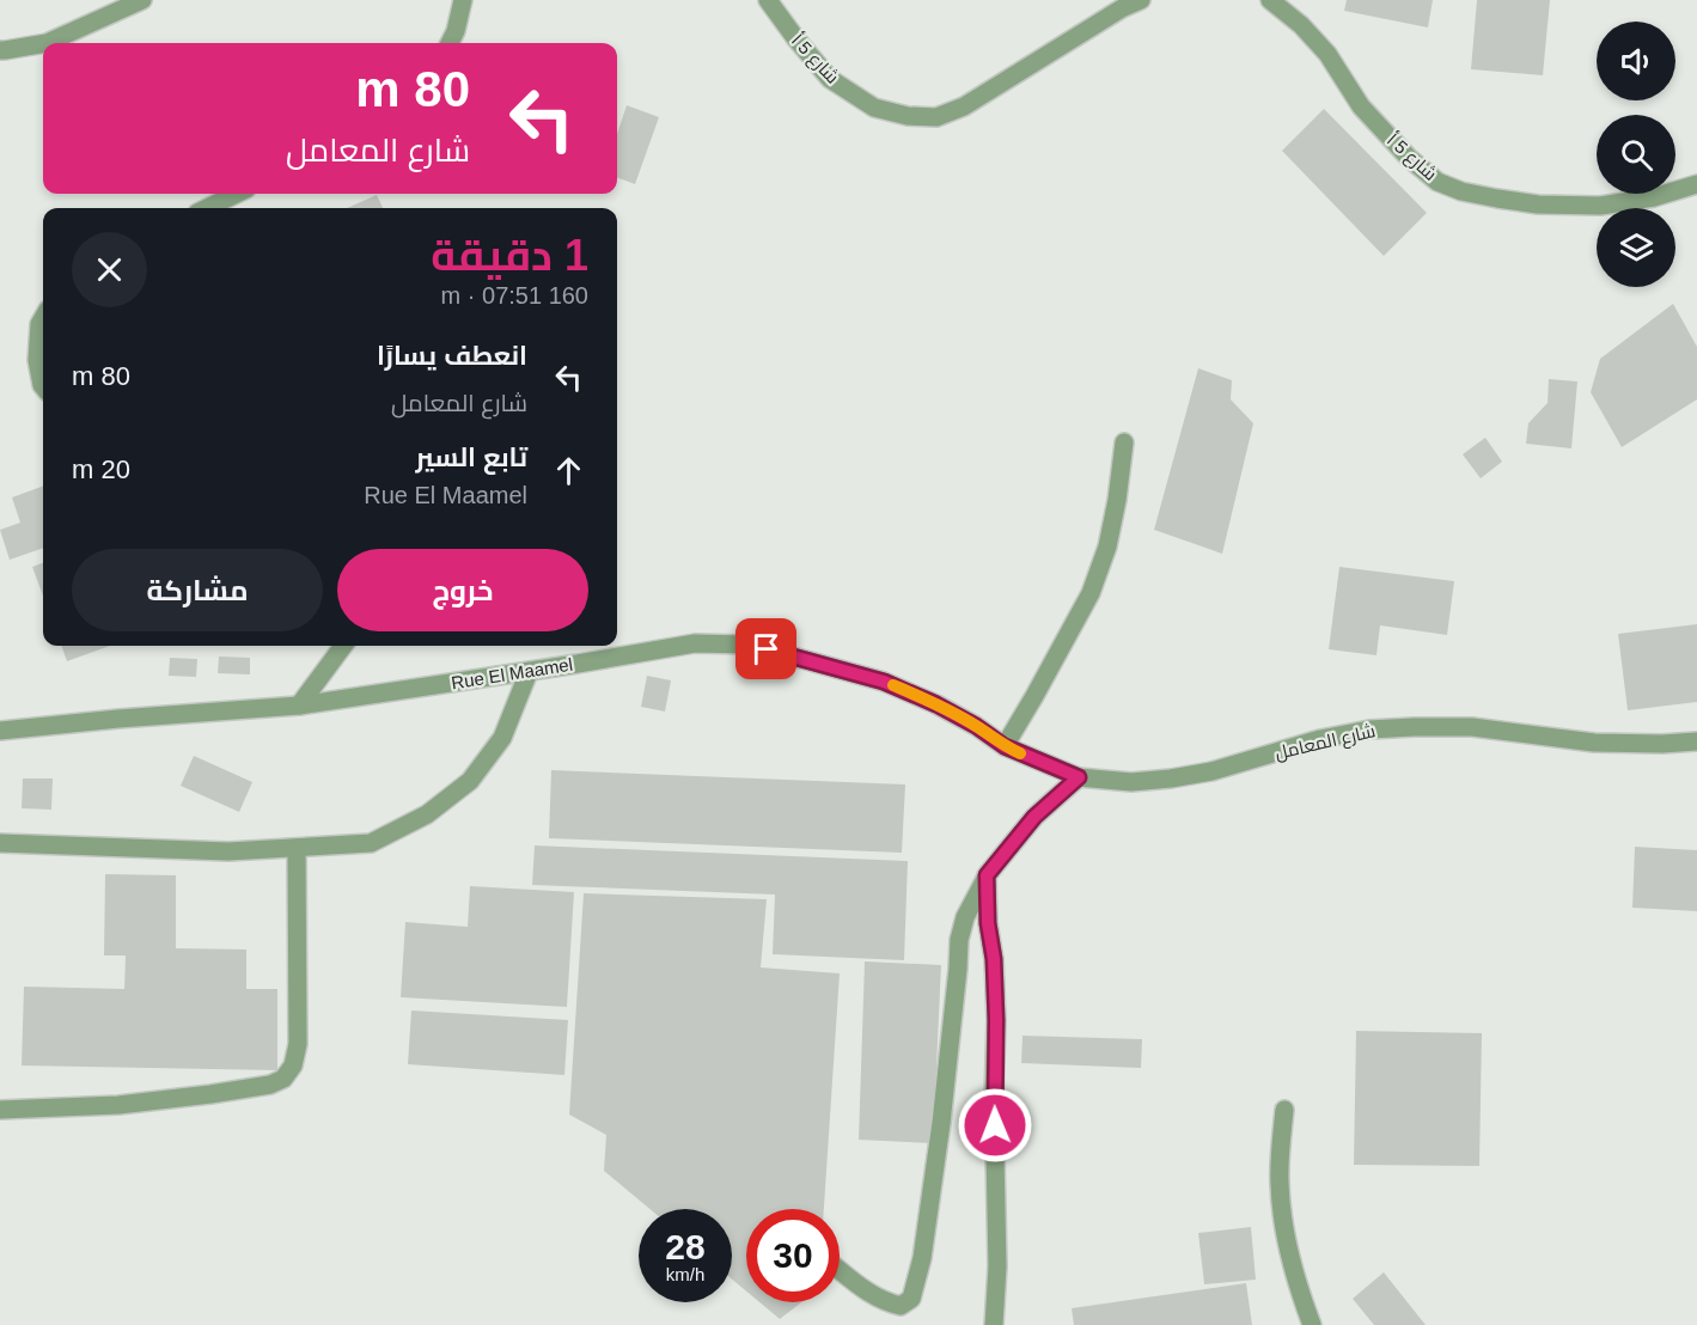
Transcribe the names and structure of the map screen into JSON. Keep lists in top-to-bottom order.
{
  "streets": {
    "street": ["شارع 5 أ", "Rue El Maamel", "شارع المعامل"]
  },
  "crossings": [
    ["Rue El Maamel", "شارع المعامل"]
  ],
  "page": {
    "turn": ["80 m", "شارع المعامل"],
    "heading": ["1 دقيقة", "160 m · 07:51"],
    "list": [
      {
        "name": "انعطف يسارًا",
        "note": "شارع المعامل",
        "value": "80 m"
      },
      {
        "name": "تابع السير",
        "note": "Rue El Maamel",
        "value": "20 m"
      }
    ],
    "buttons": ["خروج", "مشاركة"],
    "speed": "28 km/h",
    "limit": "30"
  }
}
